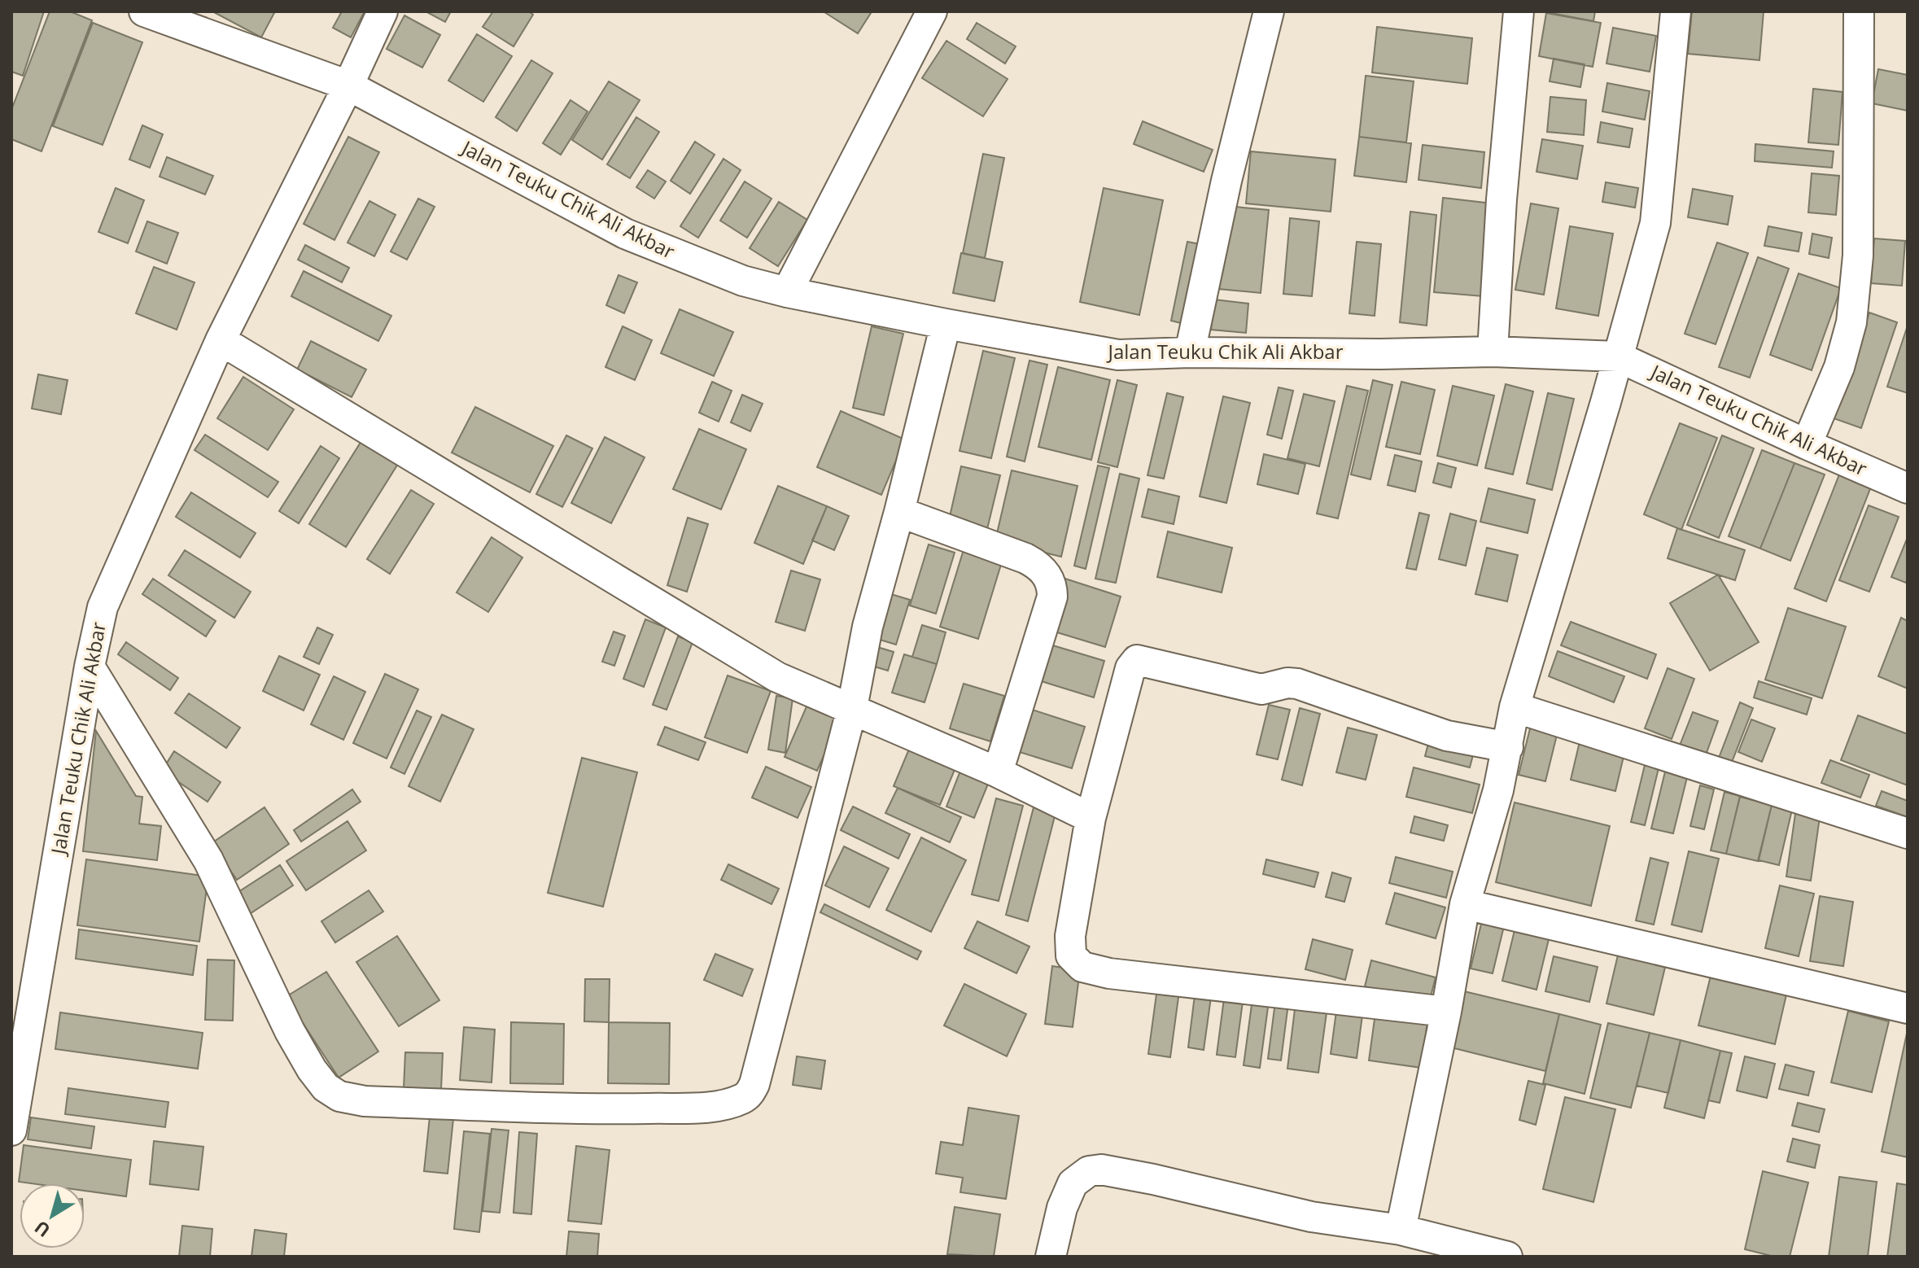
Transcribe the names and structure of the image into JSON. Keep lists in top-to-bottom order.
{
  "streets": {
    "street": ["Jalan Teuku Chik Ali Akbar"]
  },
  "north": "bottom left"
}
